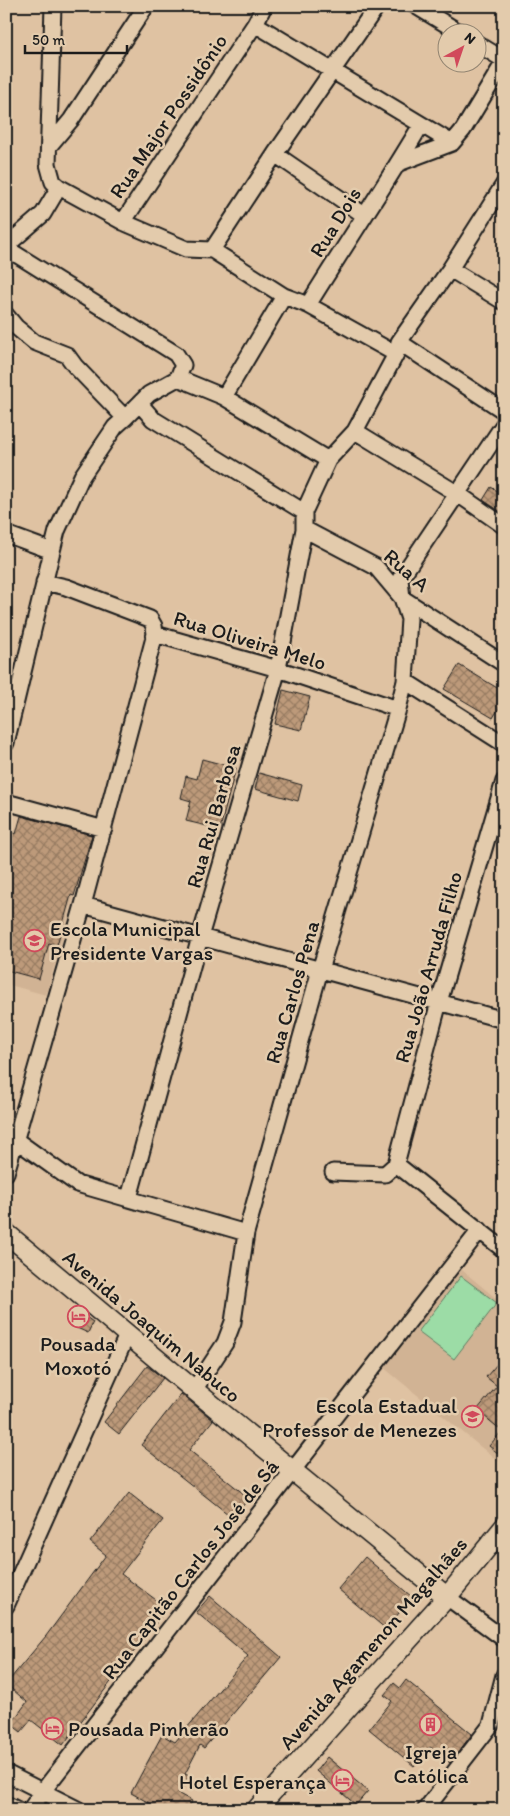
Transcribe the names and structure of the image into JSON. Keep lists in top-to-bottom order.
{
  "streets": {
    "main road": ["Avenida Joaquim Nabuco", "Avenida Agamenon Magalhães"],
    "street": [
      "Rua Major Possidônio",
      "Rua Dois",
      "Rua A",
      "Rua Oliveira Melo",
      "Rua Rui Barbosa",
      "Rua João Arruda Filho",
      "Rua Carlos Pena",
      "Rua Capitão Carlos José de Sá"
    ]
  },
  "crossings": [
    ["Rua A", "Rua Rui Barbosa"],
    ["Rua A", "Rua Carlos Pena"],
    ["Rua Oliveira Melo", "Rua Rui Barbosa"],
    ["Rua Oliveira Melo", "Rua Carlos Pena"],
    ["Rua Carlos Pena", "Avenida Joaquim Nabuco"],
    ["Avenida Joaquim Nabuco", "Rua Capitão Carlos José de Sá"],
    ["Avenida Joaquim Nabuco", "Avenida Agamenon Magalhães"]
  ],
  "places": {
    "school or university": ["Escola Municipal Presidente Vargas", "Escola Estadual Professor de Menezes"],
    "hotel": ["Pousada Moxotó", "Pousada Pinherão", "Hotel Esperança"],
    "building": ["Igreja Católica"]
  },
  "scale_bar": "50 m",
  "north": "top right"
}
